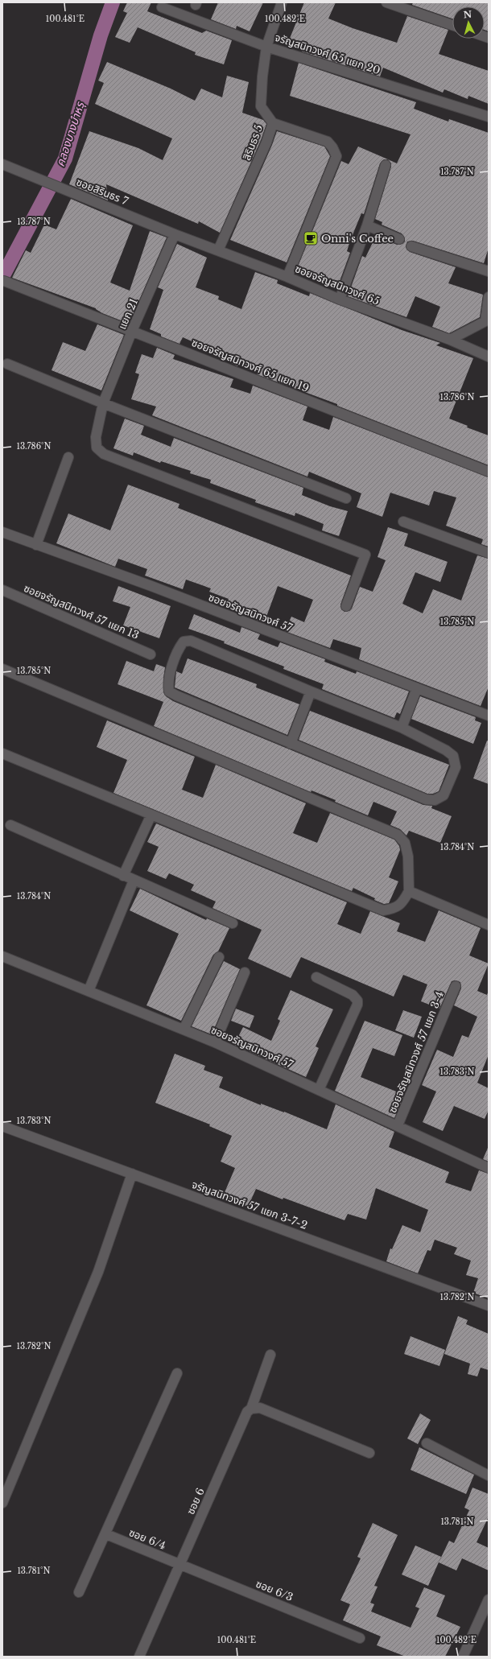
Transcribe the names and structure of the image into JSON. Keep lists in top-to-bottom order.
{
  "streets": {
    "street": [
      "จรัญสนิทวงศ์ 65 แยก 20",
      "สิรินธร 5",
      "ซอยสิรินธร 7",
      "ซอยจรัญสนิทวงศ์ 65",
      "แยก 21",
      "ซอยจรัญสนิทวงศ์ 65 แยก 19",
      "ซอยจรัญสนิทวงศ์ 57 แยก 13",
      "ซอยจรัญสนิทวงศ์ 57",
      "ซอยจรัญสนิทวงศ์ 57 แยก 3-4",
      "จรัญสนิทวงศ์ 57 แยก 3-7-2",
      "ซอย 6",
      "ซอย 6/4",
      "ซอย 6/3"
    ]
  },
  "crossings": [
    ["จรัญสนิทวงศ์ 65 แยก 20", "สิรินธร 5"],
    ["สิรินธร 5", "ซอยจรัญสนิทวงศ์ 65"],
    ["ซอยสิรินธร 7", "ซอยจรัญสนิทวงศ์ 65"],
    ["ซอยสิรินธร 7", "แยก 21"],
    ["ซอยจรัญสนิทวงศ์ 65", "แยก 21"],
    ["แยก 21", "ซอยจรัญสนิทวงศ์ 65 แยก 19"],
    ["ซอยจรัญสนิทวงศ์ 57", "ซอยจรัญสนิทวงศ์ 57 แยก 3-4"],
    ["ซอย 6", "ซอย 6/4"],
    ["ซอย 6", "ซอย 6/3"],
    ["ซอย 6/4", "ซอย 6/3"]
  ],
  "water": ["คลองบางบำหรุ"],
  "places": {
    "cafe": ["Onni's Coffee"]
  },
  "north": "top",
  "coordinates": [
    "100.481°E",
    "100.482°E",
    "13.787°N",
    "13.786°N",
    "13.785°N",
    "13.784°N",
    "13.783°N",
    "13.782°N",
    "13.781°N"
  ]
}
